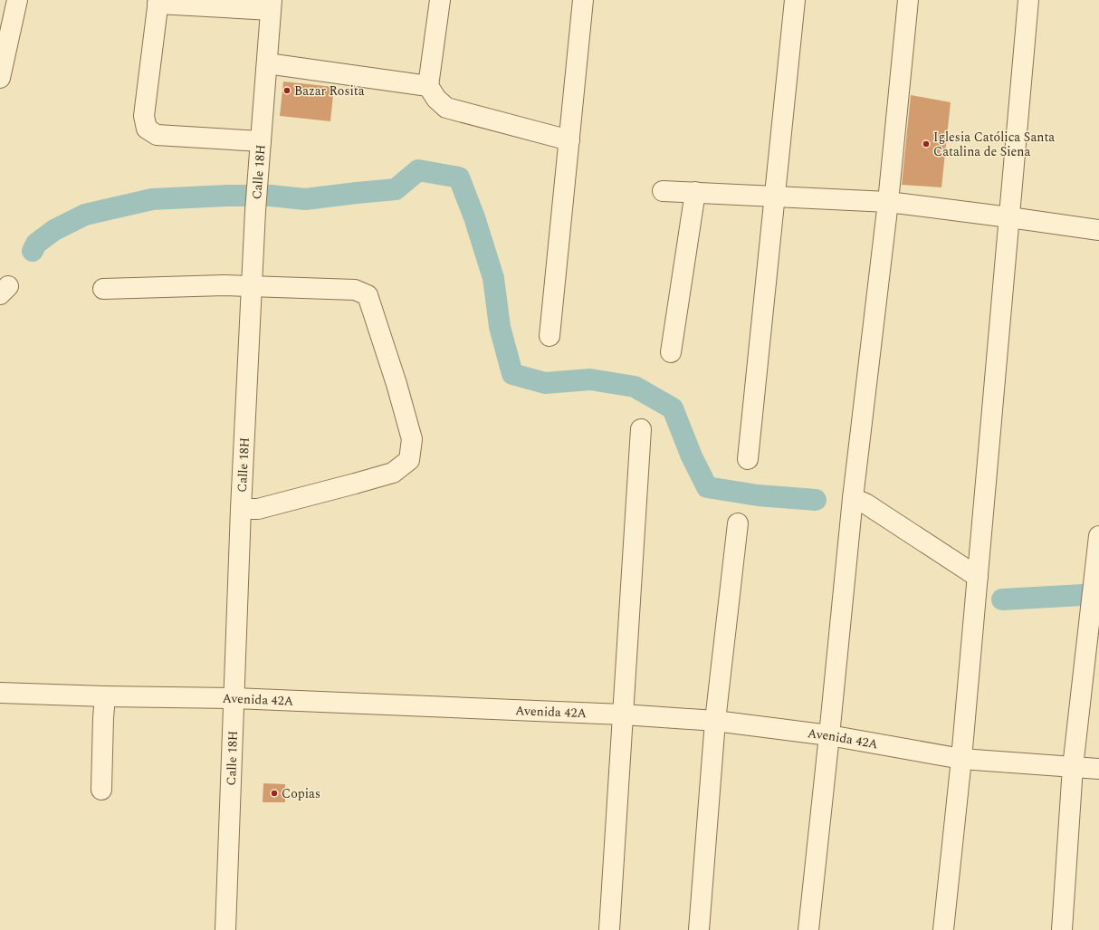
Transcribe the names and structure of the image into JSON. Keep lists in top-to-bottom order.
{
  "streets": {
    "street": ["Calle 18H", "Avenida 42A"]
  },
  "crossings": [
    ["Calle 18H", "Avenida 42A"]
  ],
  "places": ["Bazar Rosita", "Iglesia Católica Santa Catalina de Siena", "Copias"]
}
